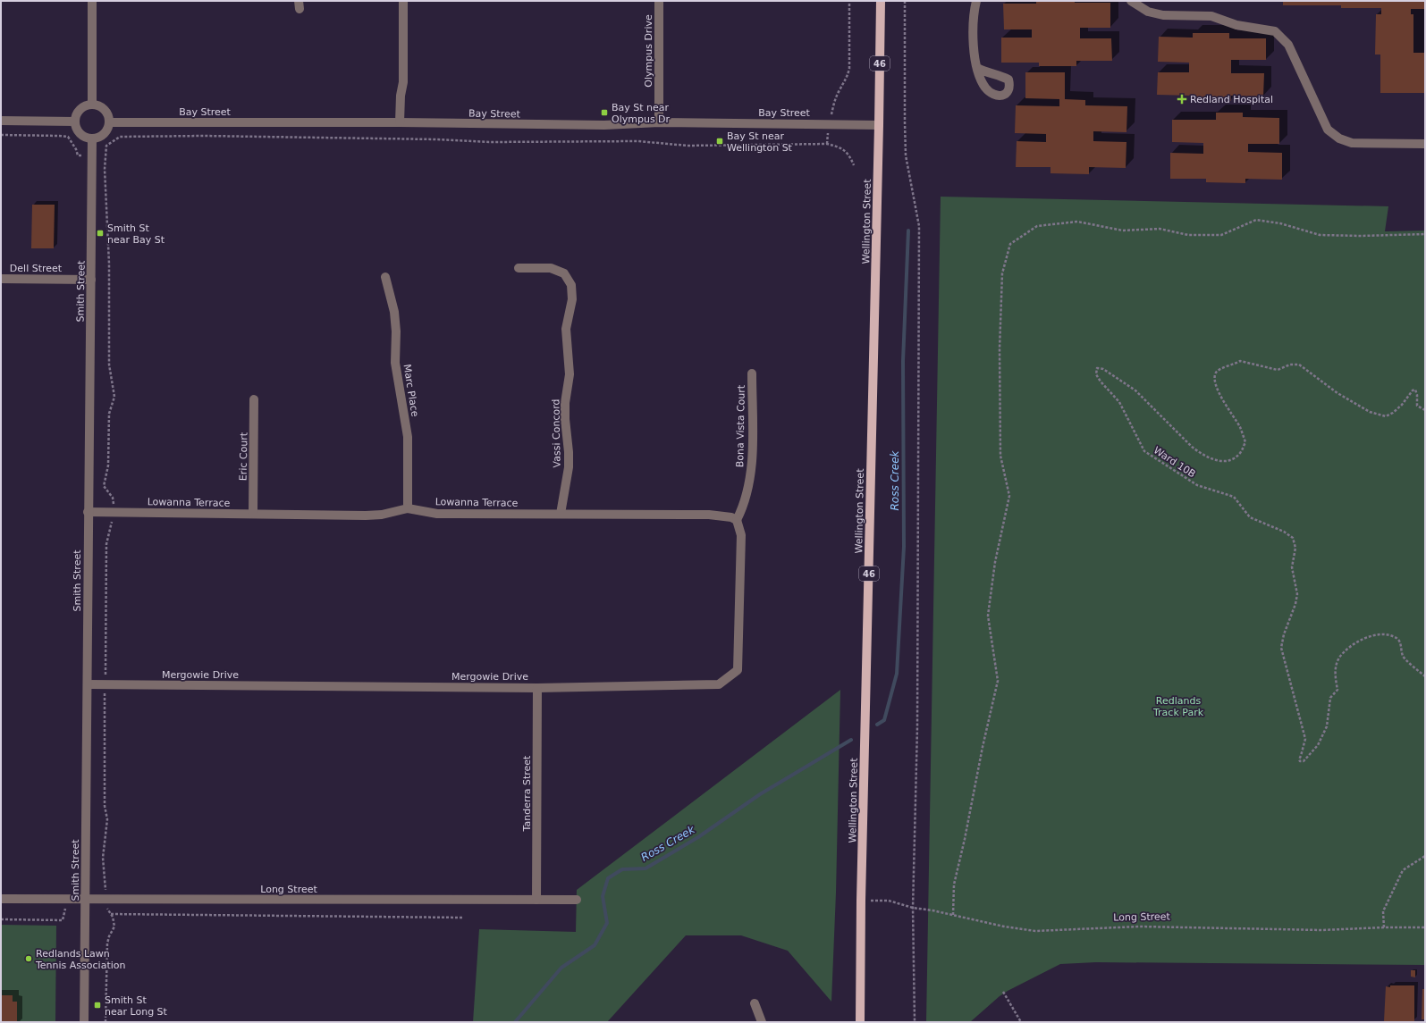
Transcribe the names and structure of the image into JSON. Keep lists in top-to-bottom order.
{
  "streets": {
    "main road": ["46", "Wellington Street"],
    "street": [
      "Olympus Drive",
      "Bay Street",
      "Dell Street",
      "Smith Street",
      "Marc Place",
      "Bona Vista Court",
      "Vassi Concord",
      "Eric Court",
      "Lowanna Terrace",
      "Mergowie Drive",
      "Tanderra Street",
      "Long Street"
    ],
    "path": ["Ward 10B"]
  },
  "crossings": [
    ["Olympus Drive", "Bay Street"],
    ["Bay Street", "Wellington Street"],
    ["Bay Street", "Smith Street"],
    ["Wellington Street", "Long Street"],
    ["Dell Street", "Smith Street"],
    ["Smith Street", "Lowanna Terrace"],
    ["Smith Street", "Mergowie Drive"],
    ["Smith Street", "Long Street"],
    ["Marc Place", "Lowanna Terrace"],
    ["Bona Vista Court", "Lowanna Terrace"],
    ["Bona Vista Court", "Mergowie Drive"],
    ["Vassi Concord", "Lowanna Terrace"],
    ["Eric Court", "Lowanna Terrace"],
    ["Lowanna Terrace", "Mergowie Drive"],
    ["Mergowie Drive", "Tanderra Street"],
    ["Tanderra Street", "Long Street"]
  ],
  "water": ["Ross Creek"],
  "parks": ["Redlands Track Park"],
  "places": {
    "health": ["Redland Hospital"],
    "transit": [
      "Bay St near Olympus Dr",
      "Bay St near Wellington St",
      "Smith St near Bay St",
      "Smith St near Long St"
    ],
    "other": ["Redlands Lawn Tennis Association"]
  }
}
